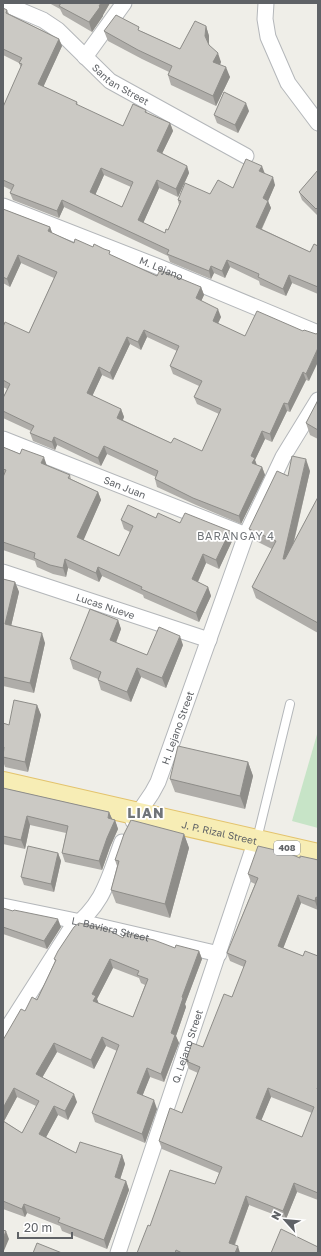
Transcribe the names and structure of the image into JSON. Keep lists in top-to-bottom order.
{
  "streets": {
    "main road": ["J. P. Rizal Street", "408"],
    "street": [
      "Santan Street",
      "M. Lejano",
      "San Juan",
      "Lucas Nueve",
      "H. Lejano Street",
      "L. Baviera Street",
      "Q. Lejano Street"
    ]
  },
  "crossings": [
    ["San Juan", "H. Lejano Street"],
    ["Lucas Nueve", "H. Lejano Street"],
    ["H. Lejano Street", "J. P. Rizal Street"],
    ["H. Lejano Street", "L. Baviera Street"],
    ["J. P. Rizal Street", "Q. Lejano Street"],
    ["L. Baviera Street", "Q. Lejano Street"]
  ],
  "districts": ["BARANGAY 4", "LIAN"],
  "scale_bar": "20 m",
  "north": "top left"
}
